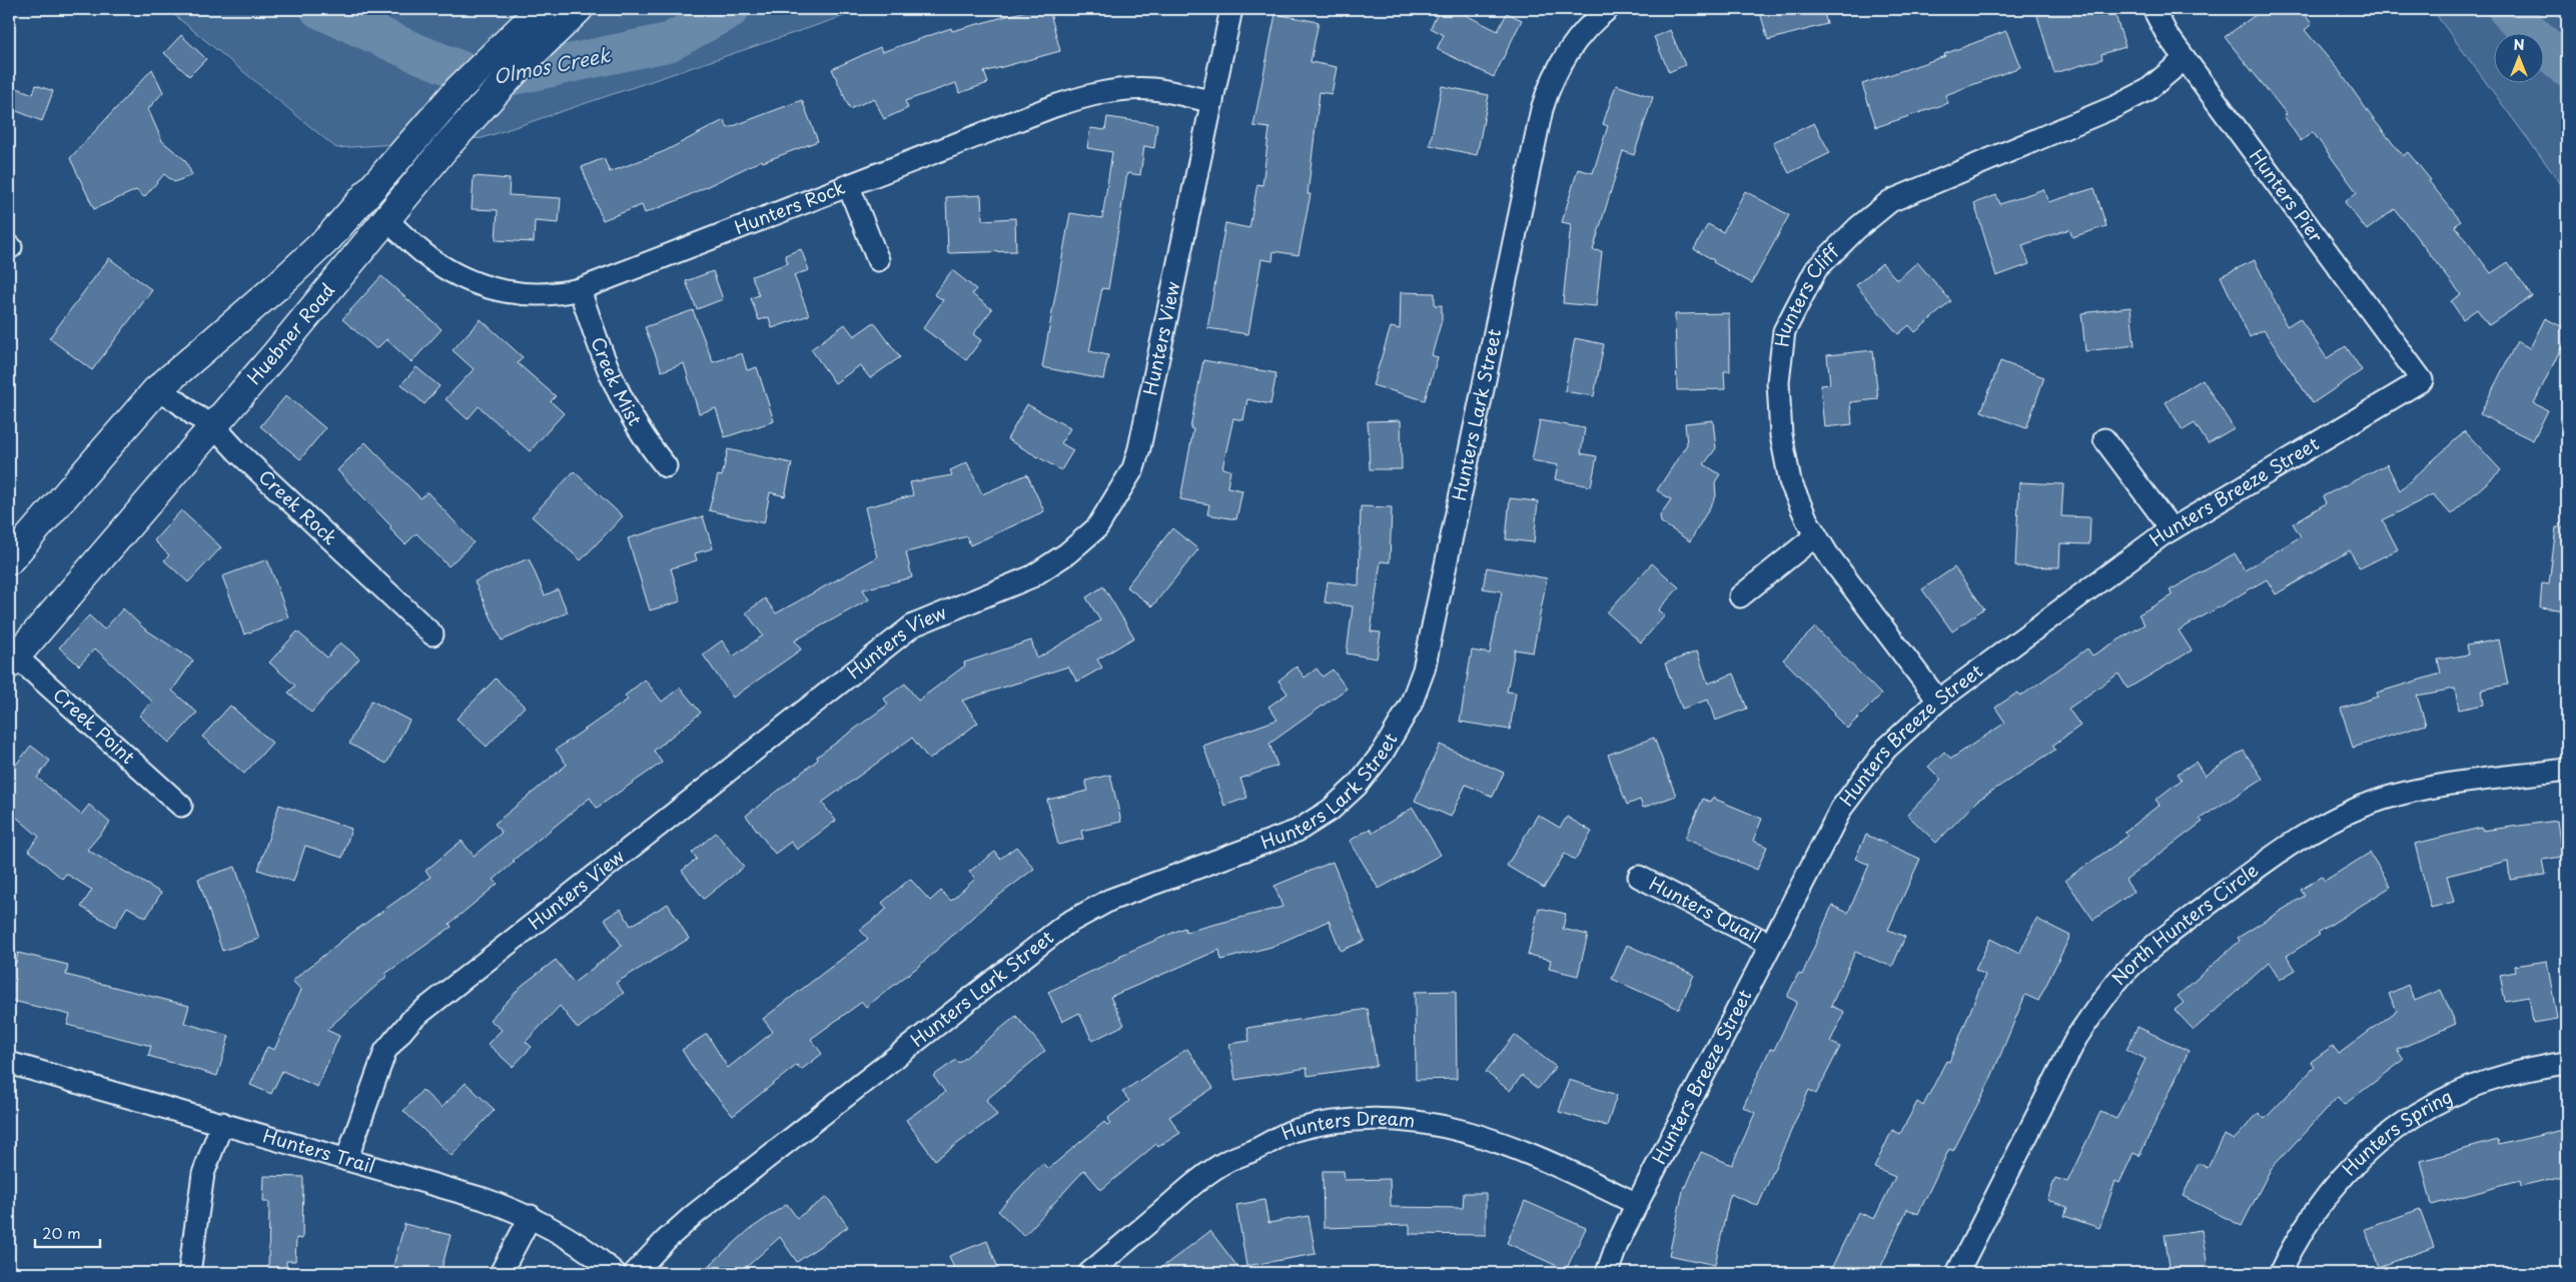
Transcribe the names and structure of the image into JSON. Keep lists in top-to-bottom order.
{
  "streets": {
    "main road": ["Huebner Road"],
    "street": [
      "Hunters Pier",
      "Hunters Rock",
      "Hunters Cliff",
      "Hunters View",
      "Creek Mist",
      "Hunters Lark Street",
      "Hunters Breeze Street",
      "Creek Rock",
      "Creek Point",
      "Hunters Quail",
      "North Hunters Circle",
      "Hunters Dream",
      "Hunters Spring",
      "Hunters Trail"
    ]
  },
  "crossings": [
    ["Hunters Pier", "Hunters Cliff"],
    ["Hunters Pier", "Hunters Breeze Street"],
    ["Hunters Rock", "Huebner Road"],
    ["Hunters Rock", "Hunters View"],
    ["Hunters Rock", "Creek Mist"],
    ["Hunters Cliff", "Hunters Breeze Street"],
    ["Huebner Road", "Creek Rock"],
    ["Huebner Road", "Creek Point"],
    ["Hunters View", "Hunters Trail"],
    ["Hunters Breeze Street", "Hunters Quail"],
    ["Hunters Breeze Street", "Hunters Dream"]
  ],
  "water": ["Olmos Creek"],
  "scale_bar": "20 m",
  "north": "top"
}
